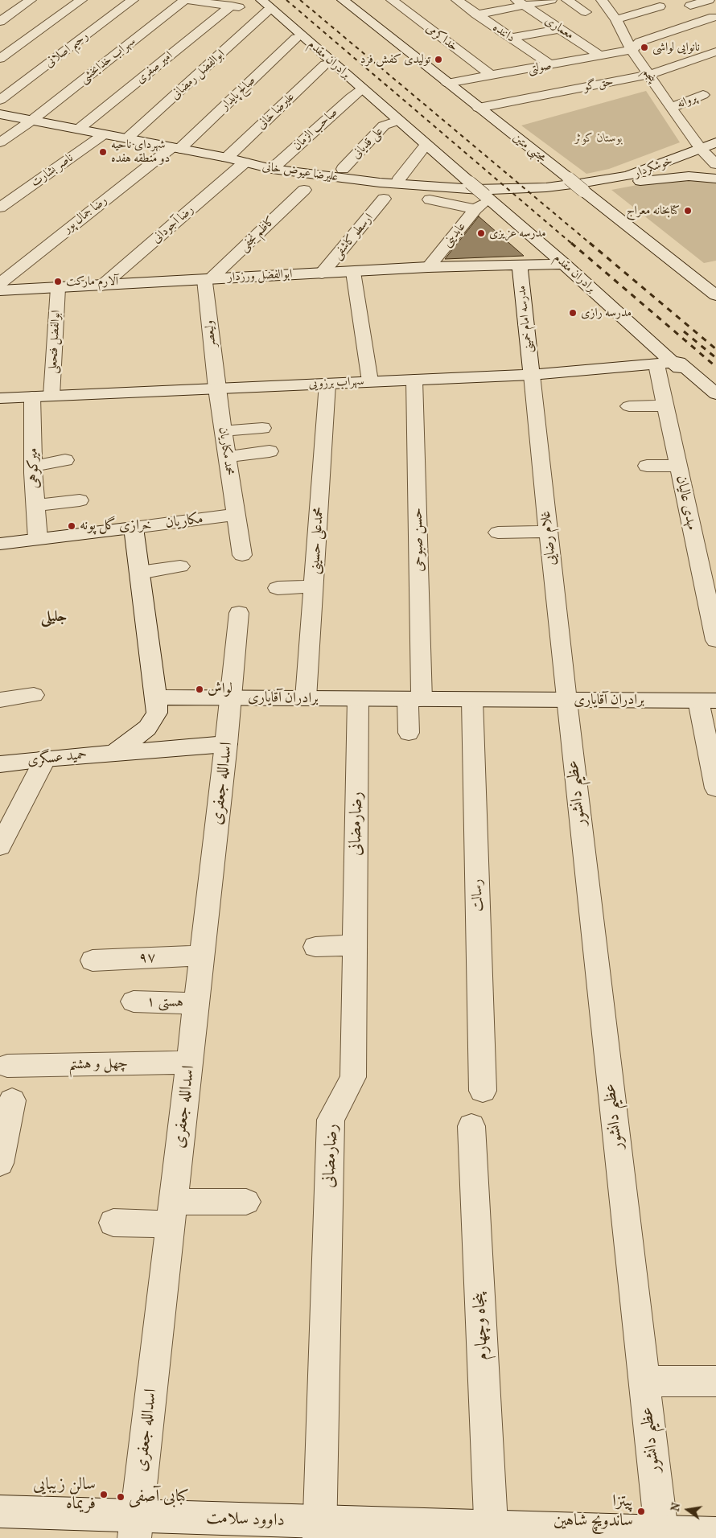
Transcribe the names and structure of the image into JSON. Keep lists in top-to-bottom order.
{
  "streets": {
    "street": [
      "معماری",
      "داننده",
      "خداکرمی",
      "رحیم اصلانی",
      "برادران مقدم",
      "سهراب خدابخشی",
      "امیر صفری",
      "صولتی",
      "ابوالفضل رمضانی",
      "پنجم",
      "حق گو",
      "صالح پایدار",
      "پروانه",
      "علیرضا خانی",
      "صاحب الزمان",
      "علی قدیانی",
      "مجتبی متین",
      "خوشکردار",
      "ناصر بشارت",
      "علیرضا عیوض خانی",
      "رضا جمال پور",
      "رضا آجودانی",
      "کاظم نجفی",
      "عابدینی",
      "ارسطو کاشفی",
      "ابوالفضل ورزدار",
      "مدرسه امام خمینی",
      "ولیعصر",
      "ابوالفضل فتحعلی",
      "سهراب برزویی",
      "محمد مکاریان",
      "میرکوهی",
      "مهدی عالیان",
      "مکاریان",
      "غلام رضایی",
      "حسن صبوحی",
      "محمدعلی حسینی",
      "برادران آقایاری",
      "حمید عسگری",
      "اسدالله جعفری",
      "عظیم دانشور",
      "رضارمضانی",
      "رسالت",
      "۹۷",
      "۱ هستی",
      "چهل و هشتم",
      "پنجاه وچهارم",
      "داوود سلامت"
    ]
  },
  "crossings": [
    ["معماری", "صولتی"],
    ["داننده", "صولتی"],
    ["خداکرمی", "صولتی"],
    ["برادران مقدم", "ابوالفضل رمضانی"],
    ["برادران مقدم", "صالح پایدار"],
    ["برادران مقدم", "علیرضا خانی"],
    ["برادران مقدم", "صاحب الزمان"],
    ["برادران مقدم", "علی قدیانی"],
    ["برادران مقدم", "عابدینی"],
    ["برادران مقدم", "ابوالفضل ورزدار"],
    ["برادران مقدم", "سهراب برزویی"],
    ["برادران مقدم", "مهدی عالیان"],
    ["سهراب خدابخشی", "علیرضا عیوض خانی"],
    ["امیر صفری", "علیرضا عیوض خانی"],
    ["صولتی", "پنجم"],
    ["صولتی", "مجتبی متین"],
    ["ابوالفضل رمضانی", "علیرضا عیوض خانی"],
    ["پنجم", "حق گو"],
    ["پنجم", "پروانه"],
    ["پنجم", "خوشکردار"],
    ["حق گو", "مجتبی متین"],
    ["صالح پایدار", "علیرضا عیوض خانی"],
    ["صالح پایدار", "رضا جمال پور"],
    ["علیرضا خانی", "علیرضا عیوض خانی"],
    ["صاحب الزمان", "علیرضا عیوض خانی"],
    ["خوشکردار", "علیرضا عیوض خانی"],
    ["ناصر بشارت", "علیرضا عیوض خانی"],
    ["علیرضا عیوض خانی", "رضا جمال پور"],
    ["علیرضا عیوض خانی", "رضا آجودانی"],
    ["رضا آجودانی", "ابوالفضل ورزدار"],
    ["کاظم نجفی", "ابوالفضل ورزدار"],
    ["کاظم نجفی", "ولیعصر"],
    ["عابدینی", "ابوالفضل ورزدار"],
    ["ارسطو کاشفی", "ابوالفضل ورزدار"],
    ["ابوالفضل ورزدار", "مدرسه امام خمینی"],
    ["ابوالفضل ورزدار", "ولیعصر"],
    ["ابوالفضل ورزدار", "ابوالفضل فتحعلی"],
    ["مدرسه امام خمینی", "سهراب برزویی"],
    ["مدرسه امام خمینی", "غلام رضایی"],
    ["ولیعصر", "سهراب برزویی"],
    ["ولیعصر", "محمد مکاریان"],
    ["ابوالفضل فتحعلی", "سهراب برزویی"],
    ["سهراب برزویی", "محمد مکاریان"],
    ["سهراب برزویی", "میرکوهی"],
    ["سهراب برزویی", "مهدی عالیان"],
    ["سهراب برزویی", "غلام رضایی"],
    ["سهراب برزویی", "حسن صبوحی"],
    ["سهراب برزویی", "محمدعلی حسینی"],
    ["محمد مکاریان", "مکاریان"],
    ["غلام رضایی", "برادران آقایاری"],
    ["غلام رضایی", "عظیم دانشور"],
    ["حسن صبوحی", "برادران آقایاری"],
    ["محمدعلی حسینی", "برادران آقایاری"],
    ["برادران آقایاری", "اسدالله جعفری"],
    ["برادران آقایاری", "عظیم دانشور"],
    ["برادران آقایاری", "رضارمضانی"],
    ["برادران آقایاری", "رسالت"],
    ["حمید عسگری", "اسدالله جعفری"],
    ["اسدالله جعفری", "۹۷"],
    ["اسدالله جعفری", "۱ هستی"],
    ["اسدالله جعفری", "چهل و هشتم"],
    ["اسدالله جعفری", "داوود سلامت"],
    ["عظیم دانشور", "داوود سلامت"],
    ["رضارمضانی", "داوود سلامت"],
    ["پنجاه وچهارم", "داوود سلامت"]
  ],
  "districts": ["جلیلی"],
  "parks": ["بوستان کوثر"],
  "places": [
    "نانوایی لواشی",
    "تولیدی کفش فرد",
    "شهردای ناحیه دو منطقه هفده",
    "کتابخانه معراج",
    "مدرسه عزیزی",
    "آلارم مارکت",
    "مدرسه رازی",
    "خرازی گل پونه",
    "لواش",
    "سالن زیبایی فریماه",
    "کبابی آصفی",
    "پیتزا ساندویچ شاهین"
  ],
  "north": "left"
}
